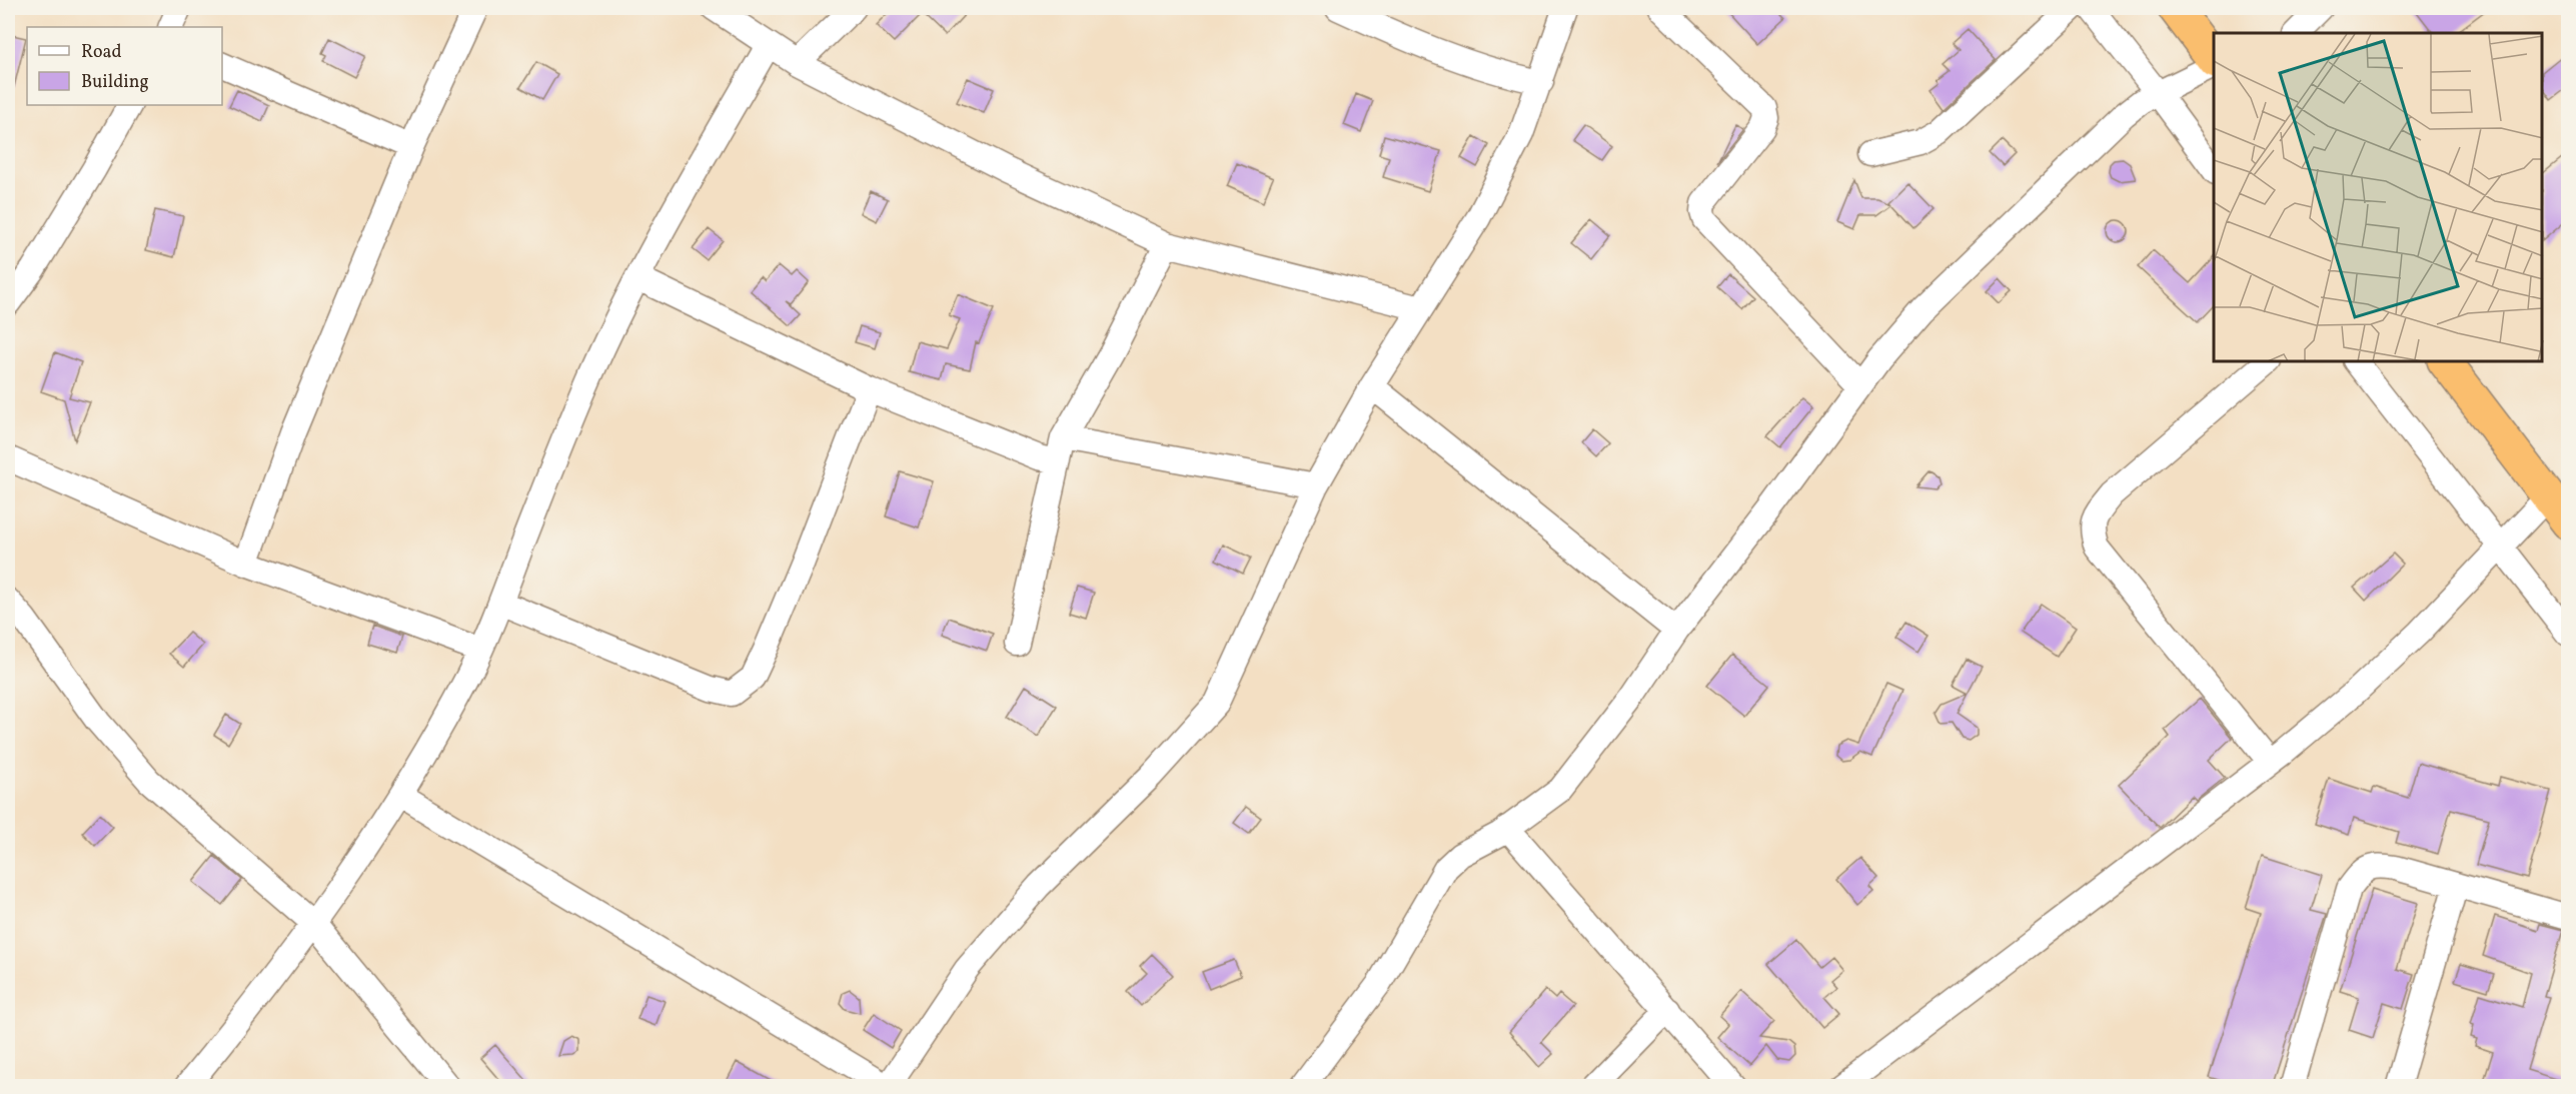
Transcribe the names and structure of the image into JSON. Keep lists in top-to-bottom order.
{
  "legend": ["Road", "Building"]
}
